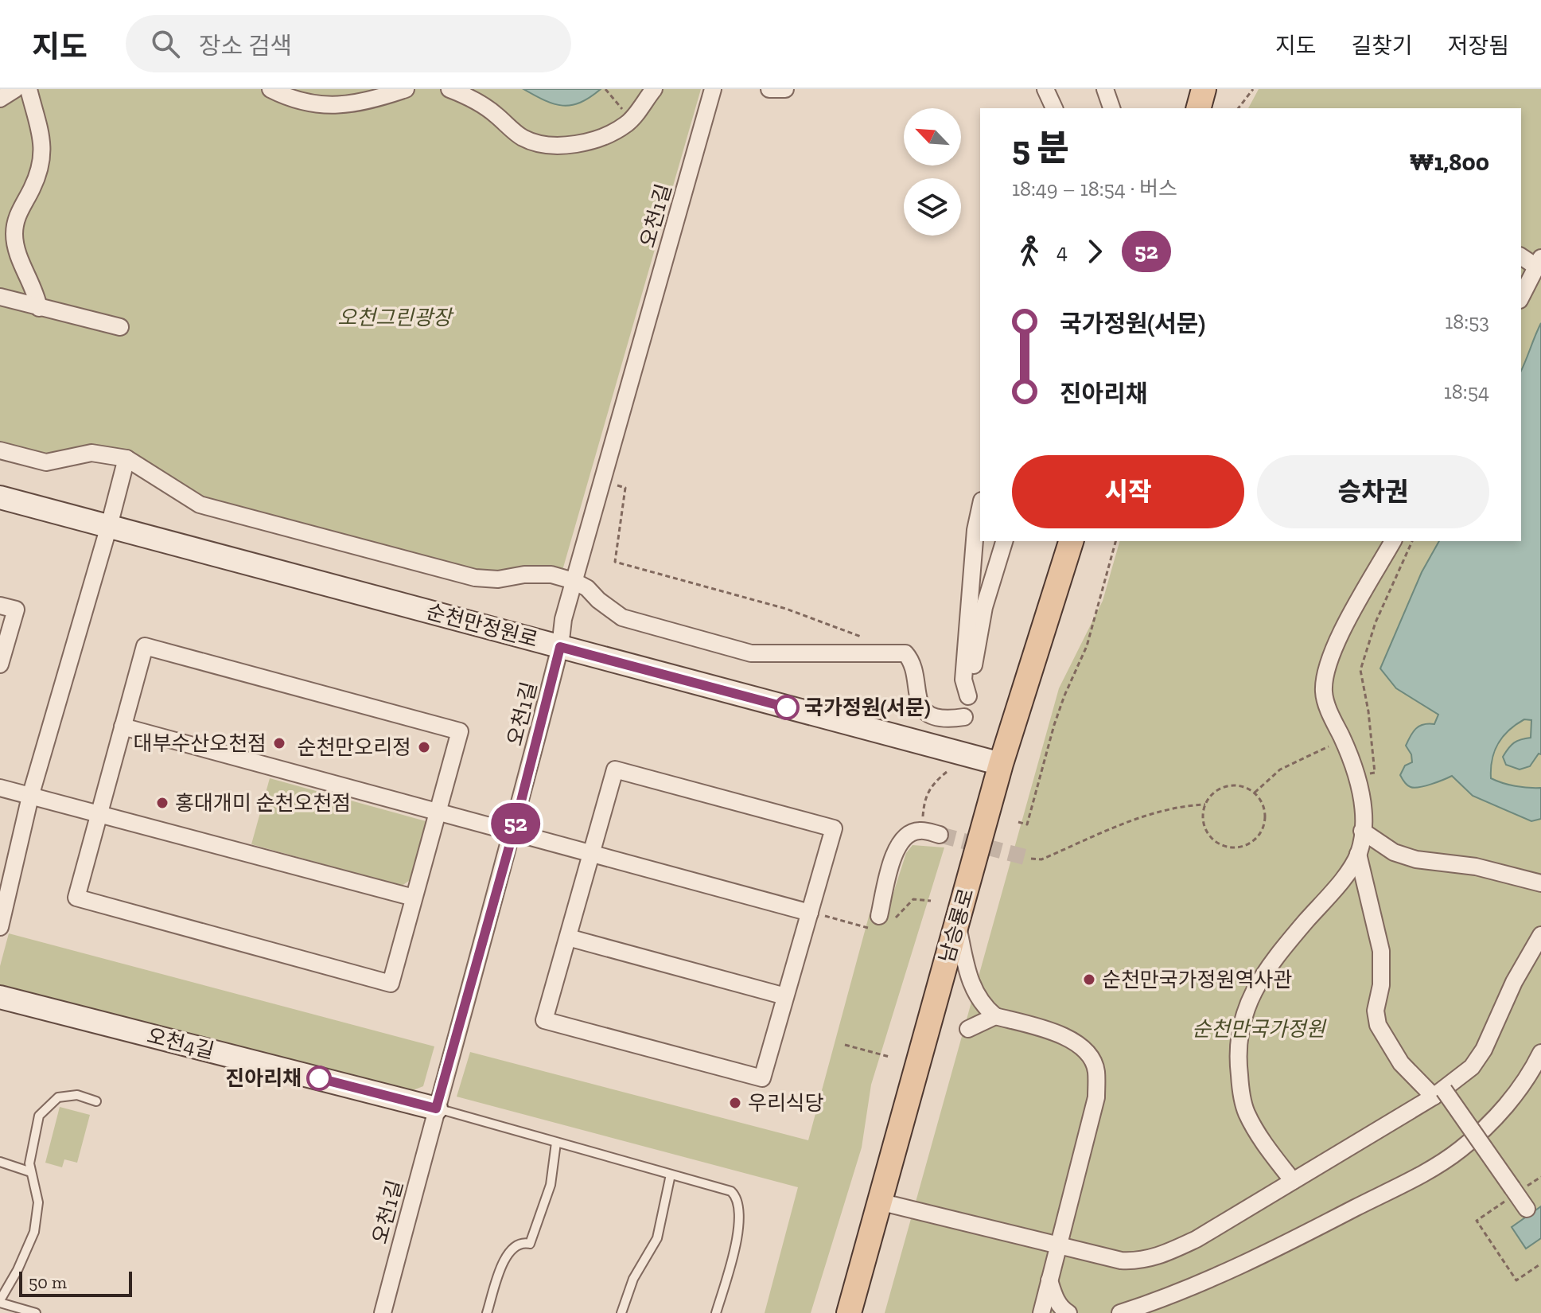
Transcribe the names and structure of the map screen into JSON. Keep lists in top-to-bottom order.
{
  "streets": {
    "main road": ["순천만정원로", "남승룡로", "오천4길"],
    "street": ["오천1길"]
  },
  "crossings": [
    ["오천1길", "순천만정원로"],
    ["오천1길", "오천4길"],
    ["순천만정원로", "남승룡로"]
  ],
  "parks": ["오천그린광장", "순천만국가정원"],
  "places": [
    "국가정원(서문)",
    "대부수산오천점",
    "순천만오리정",
    "홍대개미 순천오천점",
    "순천만국가정원역사관",
    "진아리채",
    "우리식당"
  ],
  "lines": ["bus line 52"],
  "scale_bar": "50 m",
  "north": "top left",
  "page": {
    "header": "지도",
    "search": "장소 검색",
    "nav": ["지도", "길찾기", "저장됨"],
    "on_map": "52",
    "heading": ["5 분", "18:49 – 18:54 · 버스", "₩1,800"],
    "legs": ["4", "52"],
    "list": [
      {
        "name": "국가정원(서문)",
        "value": "18:53"
      },
      {
        "name": "진아리채",
        "value": "18:54"
      }
    ],
    "buttons": ["시작", "승차권"],
    "scale": "50 m"
  }
}
